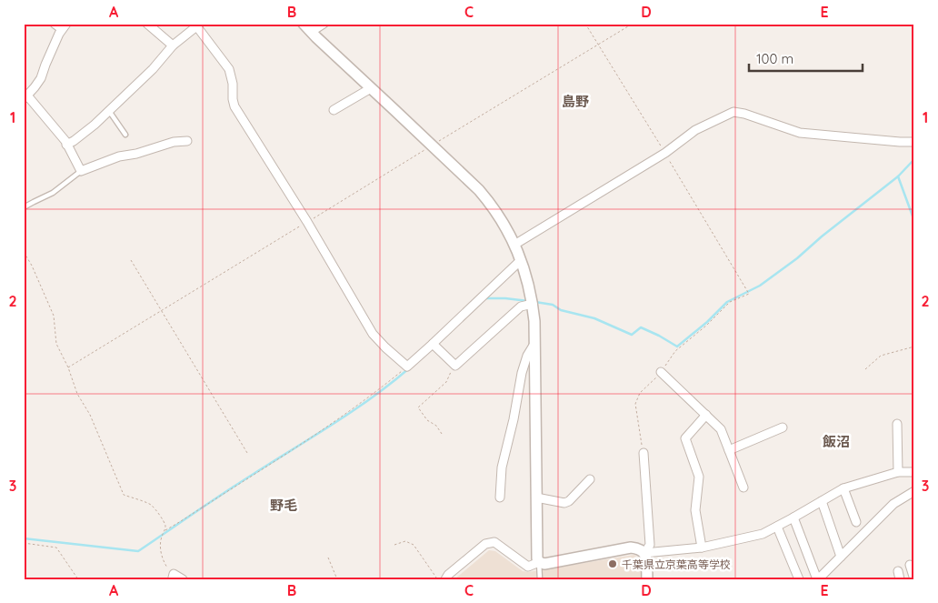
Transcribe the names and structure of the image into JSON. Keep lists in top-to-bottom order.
{
  "districts": ["島野", "飯沼", "野毛"],
  "places": ["千葉県立京葉高等学校"],
  "scale_bar": "100 m",
  "grid": {
    "columns": [
      "A",
      "B",
      "C",
      "D",
      "E"
    ],
    "rows": ["1", "2", "3"]
  }
}
